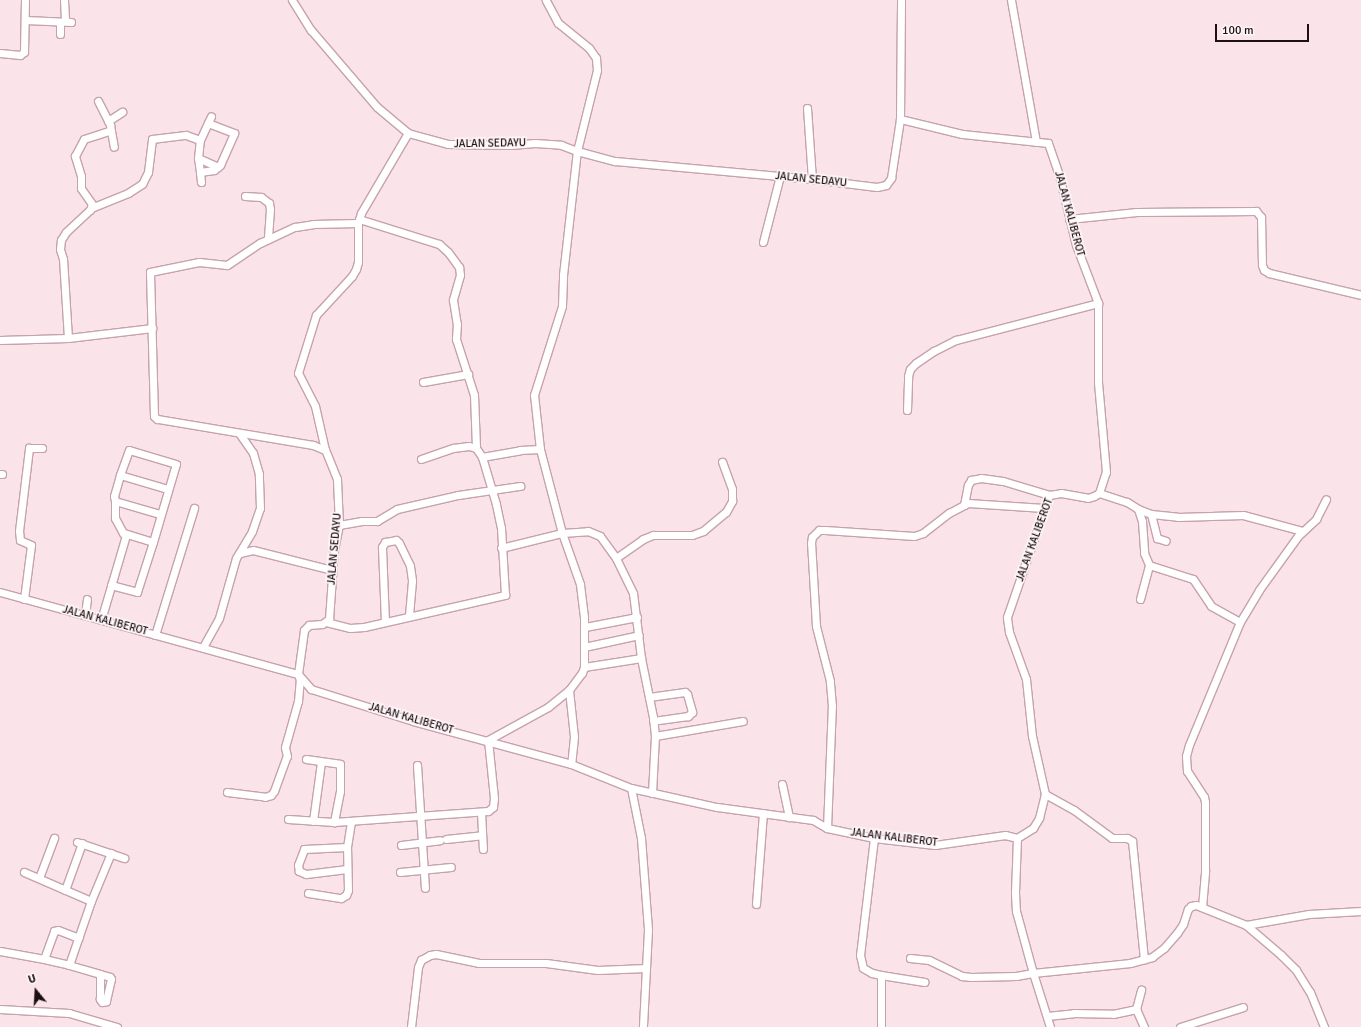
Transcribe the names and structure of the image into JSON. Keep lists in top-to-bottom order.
{
  "streets": {
    "street": ["JALAN SEDAYU", "JALAN KALIBEROT"]
  },
  "crossings": [
    ["JALAN SEDAYU", "JALAN KALIBEROT"]
  ],
  "scale_bar": "100 m",
  "north": "top"
}
